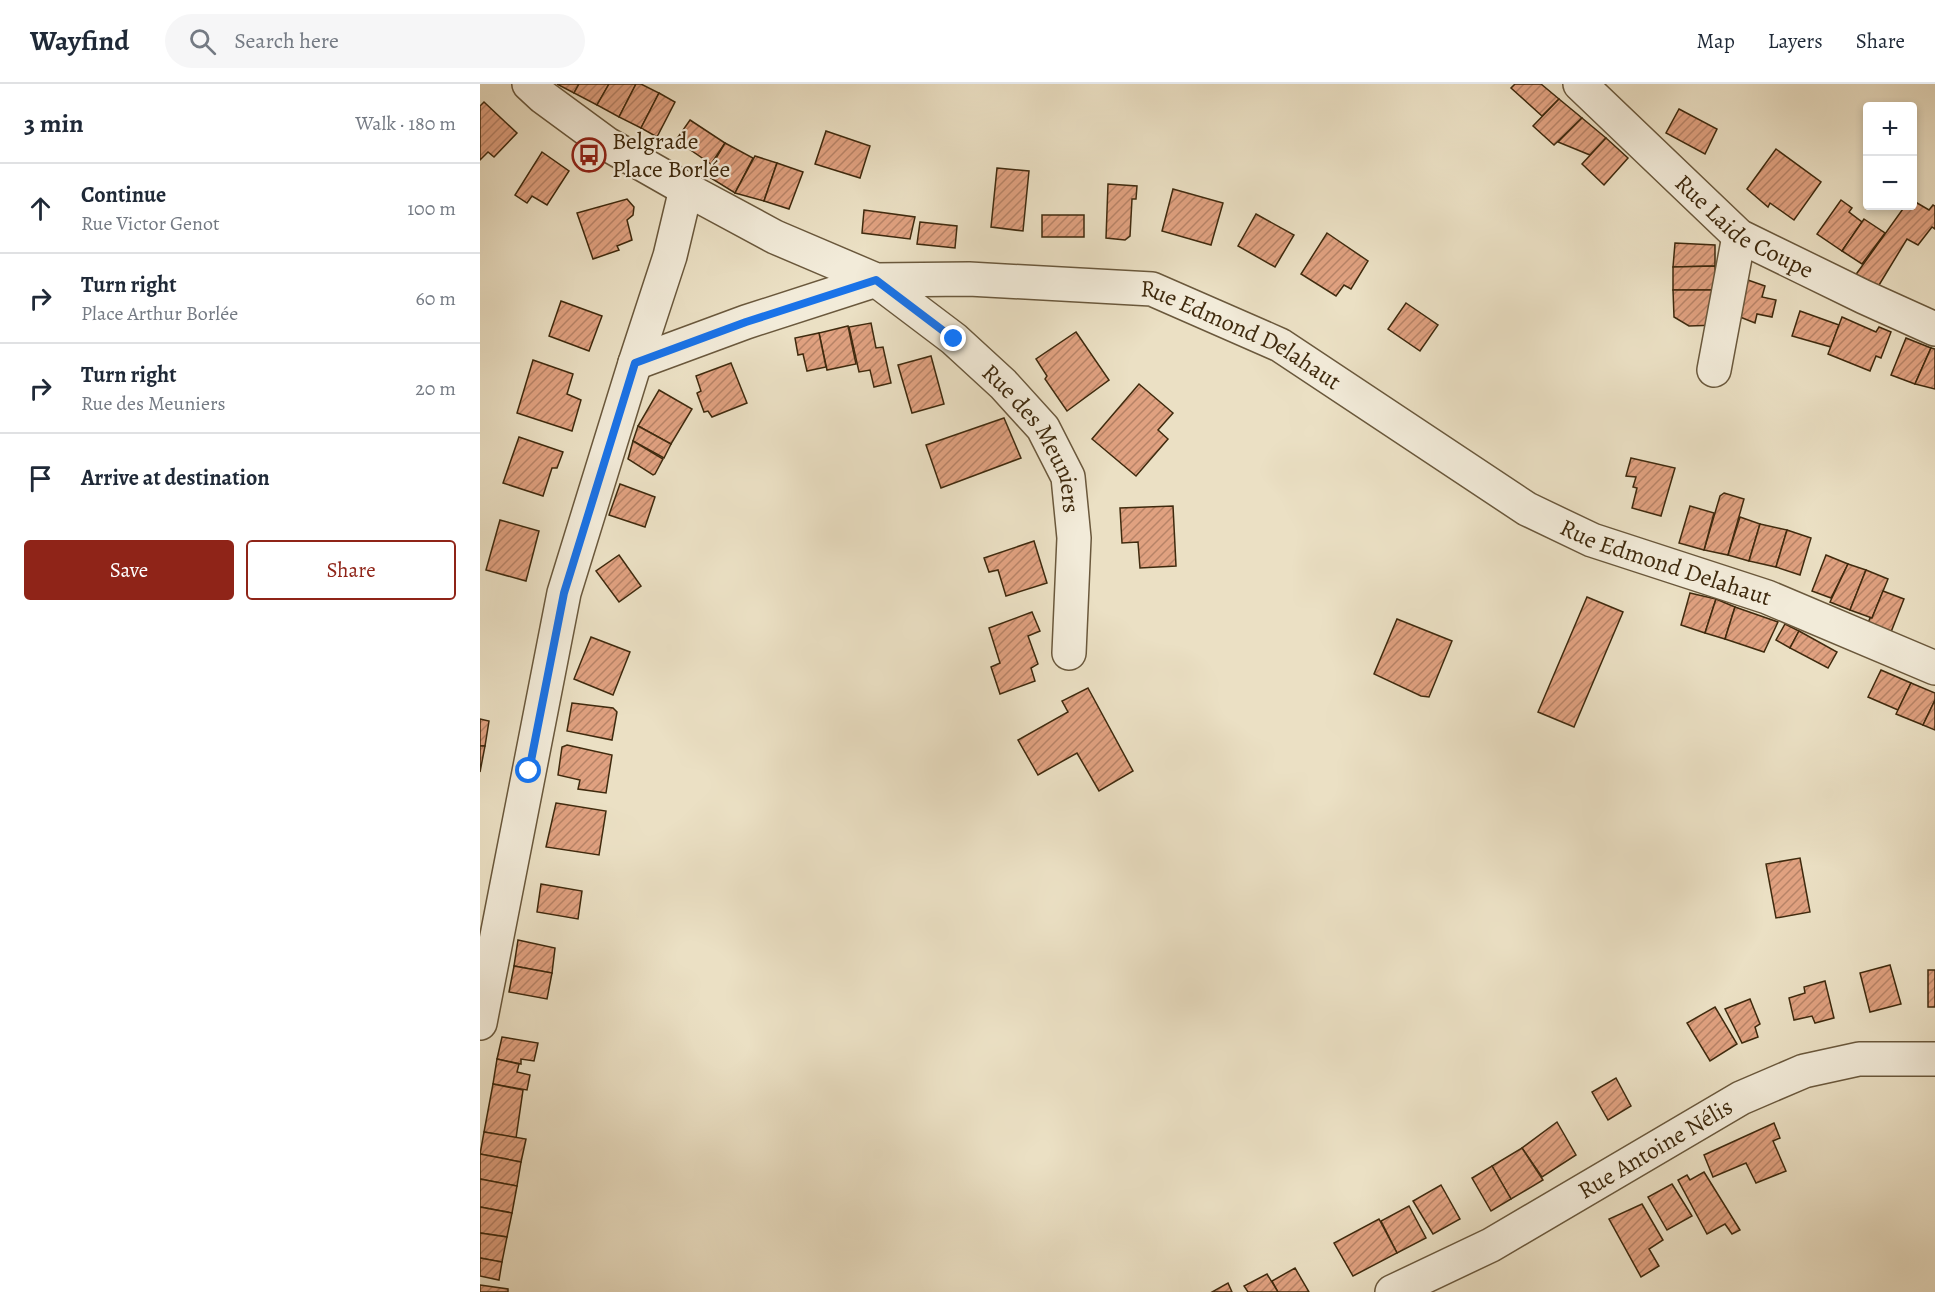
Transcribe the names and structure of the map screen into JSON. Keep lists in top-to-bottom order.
{
  "streets": {
    "street": [
      "Rue Laide Coupe",
      "Rue Edmond Delahaut",
      "Rue des Meuniers",
      "Rue Antoine Nélis"
    ]
  },
  "crossings": [
    ["Rue Edmond Delahaut", "Rue des Meuniers"]
  ],
  "places": {
    "bus stop": ["Belgrade Place Borlée"]
  },
  "page": {
    "header": "Wayfind",
    "search": "Search here",
    "nav": ["Map", "Layers", "Share"],
    "heading": ["3 min", "Walk · 180 m"],
    "map_buttons": ["+", "−"],
    "list": [
      ["Continue", "Rue Victor Genot", "100 m"],
      ["Turn right", "Place Arthur Borlée", "60 m"],
      ["Turn right", "Rue des Meuniers", "20 m"],
      "Arrive at destination"
    ],
    "buttons": ["Save", "Share"]
  }
}
